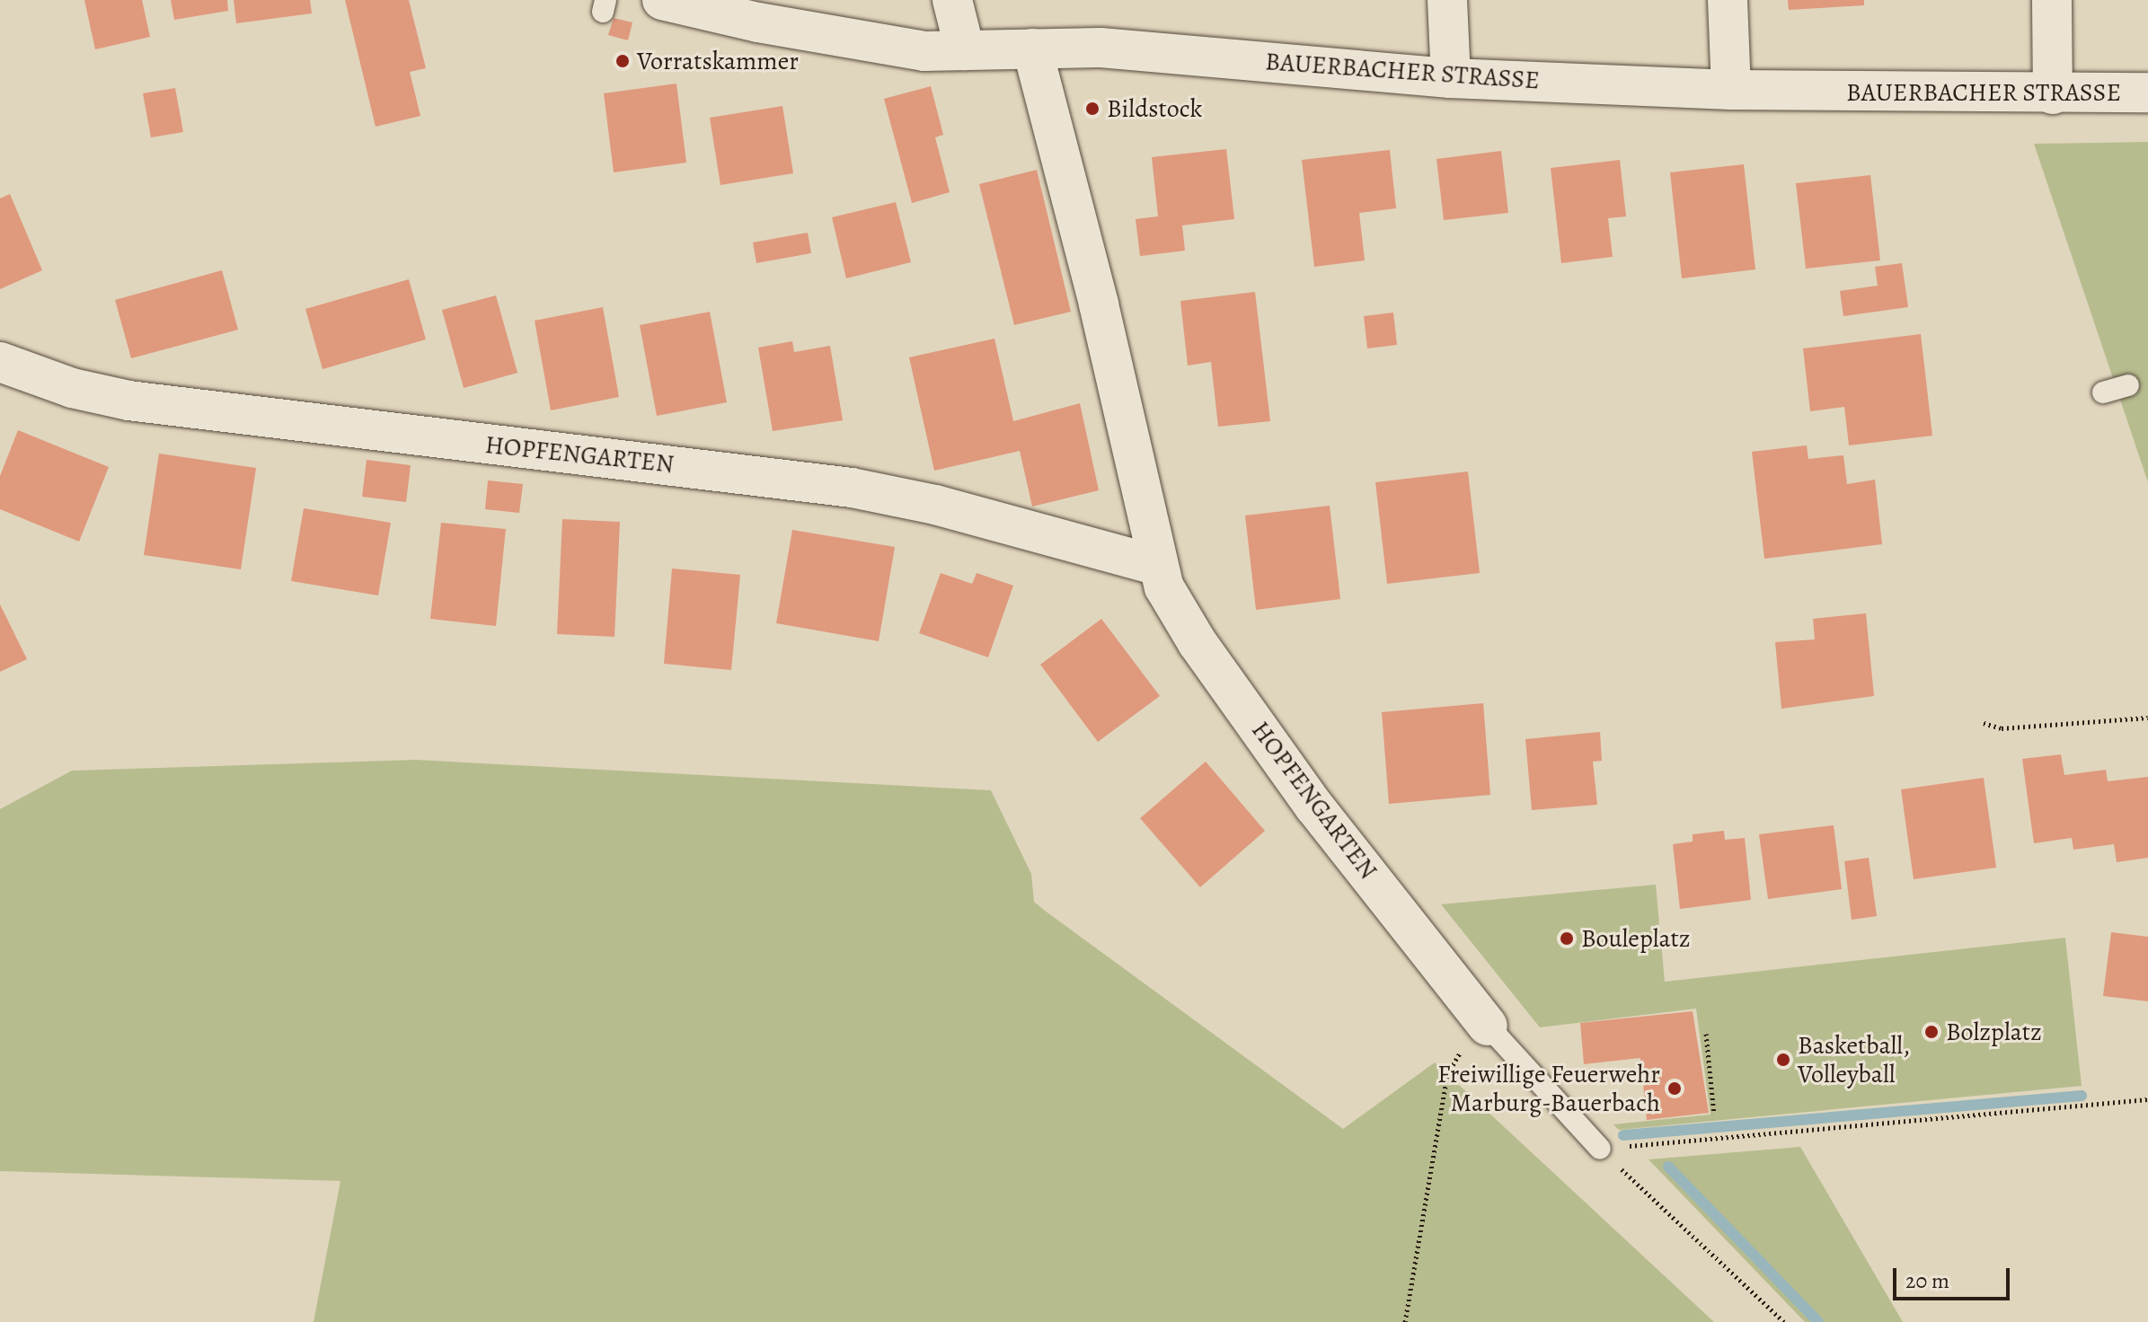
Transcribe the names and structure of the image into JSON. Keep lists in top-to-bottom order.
{
  "streets": {
    "street": ["BAUERBACHER STRASSE", "HOPFENGARTEN"]
  },
  "crossings": [
    ["BAUERBACHER STRASSE", "HOPFENGARTEN"]
  ],
  "places": [
    "Vorratskammer",
    "Bildstock",
    "Bouleplatz",
    "Bolzplatz",
    "Basketball, Volleyball",
    "Freiwillige Feuerwehr Marburg-Bauerbach"
  ],
  "scale_bar": "20 m"
}
